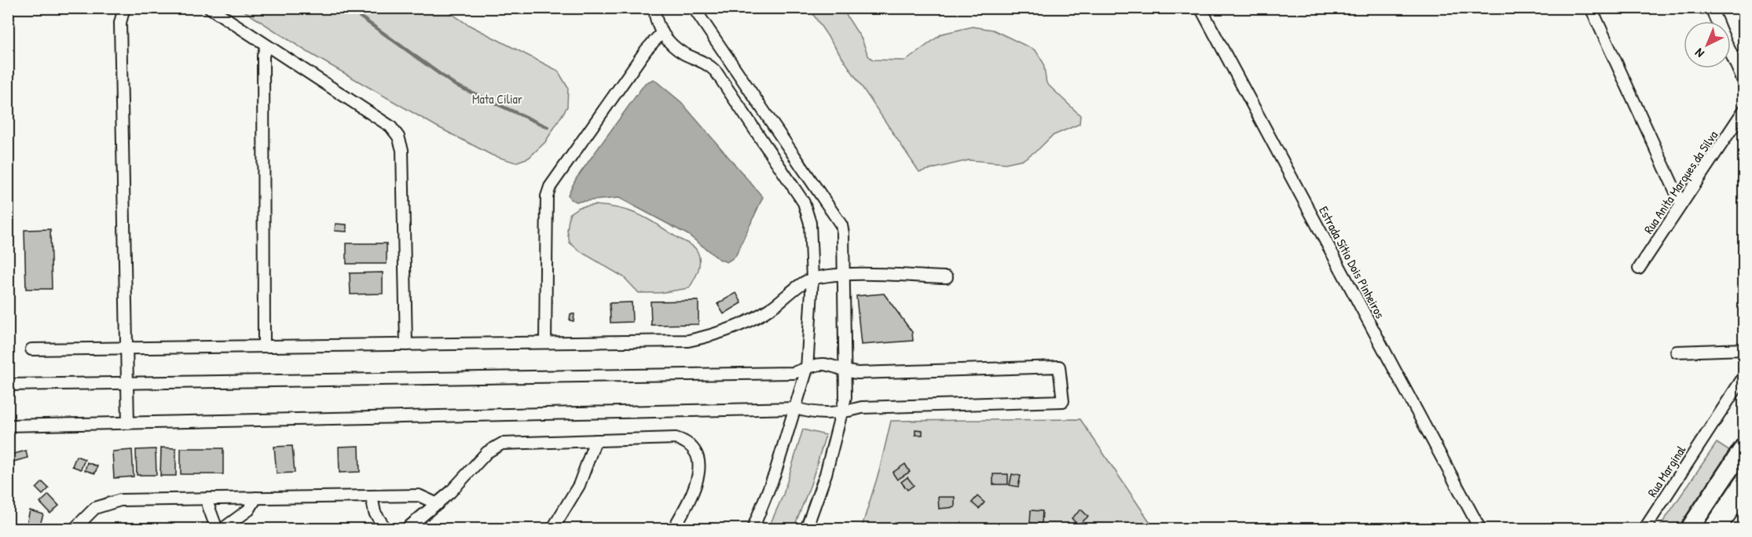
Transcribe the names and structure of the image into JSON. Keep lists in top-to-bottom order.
{
  "streets": {
    "street": ["Rua Anita Marques da Silva", "Estrada Sítio Dois Pinheiros", "Rua Marginal"]
  },
  "parks": ["Mata Ciliar"],
  "north": "bottom left"
}
